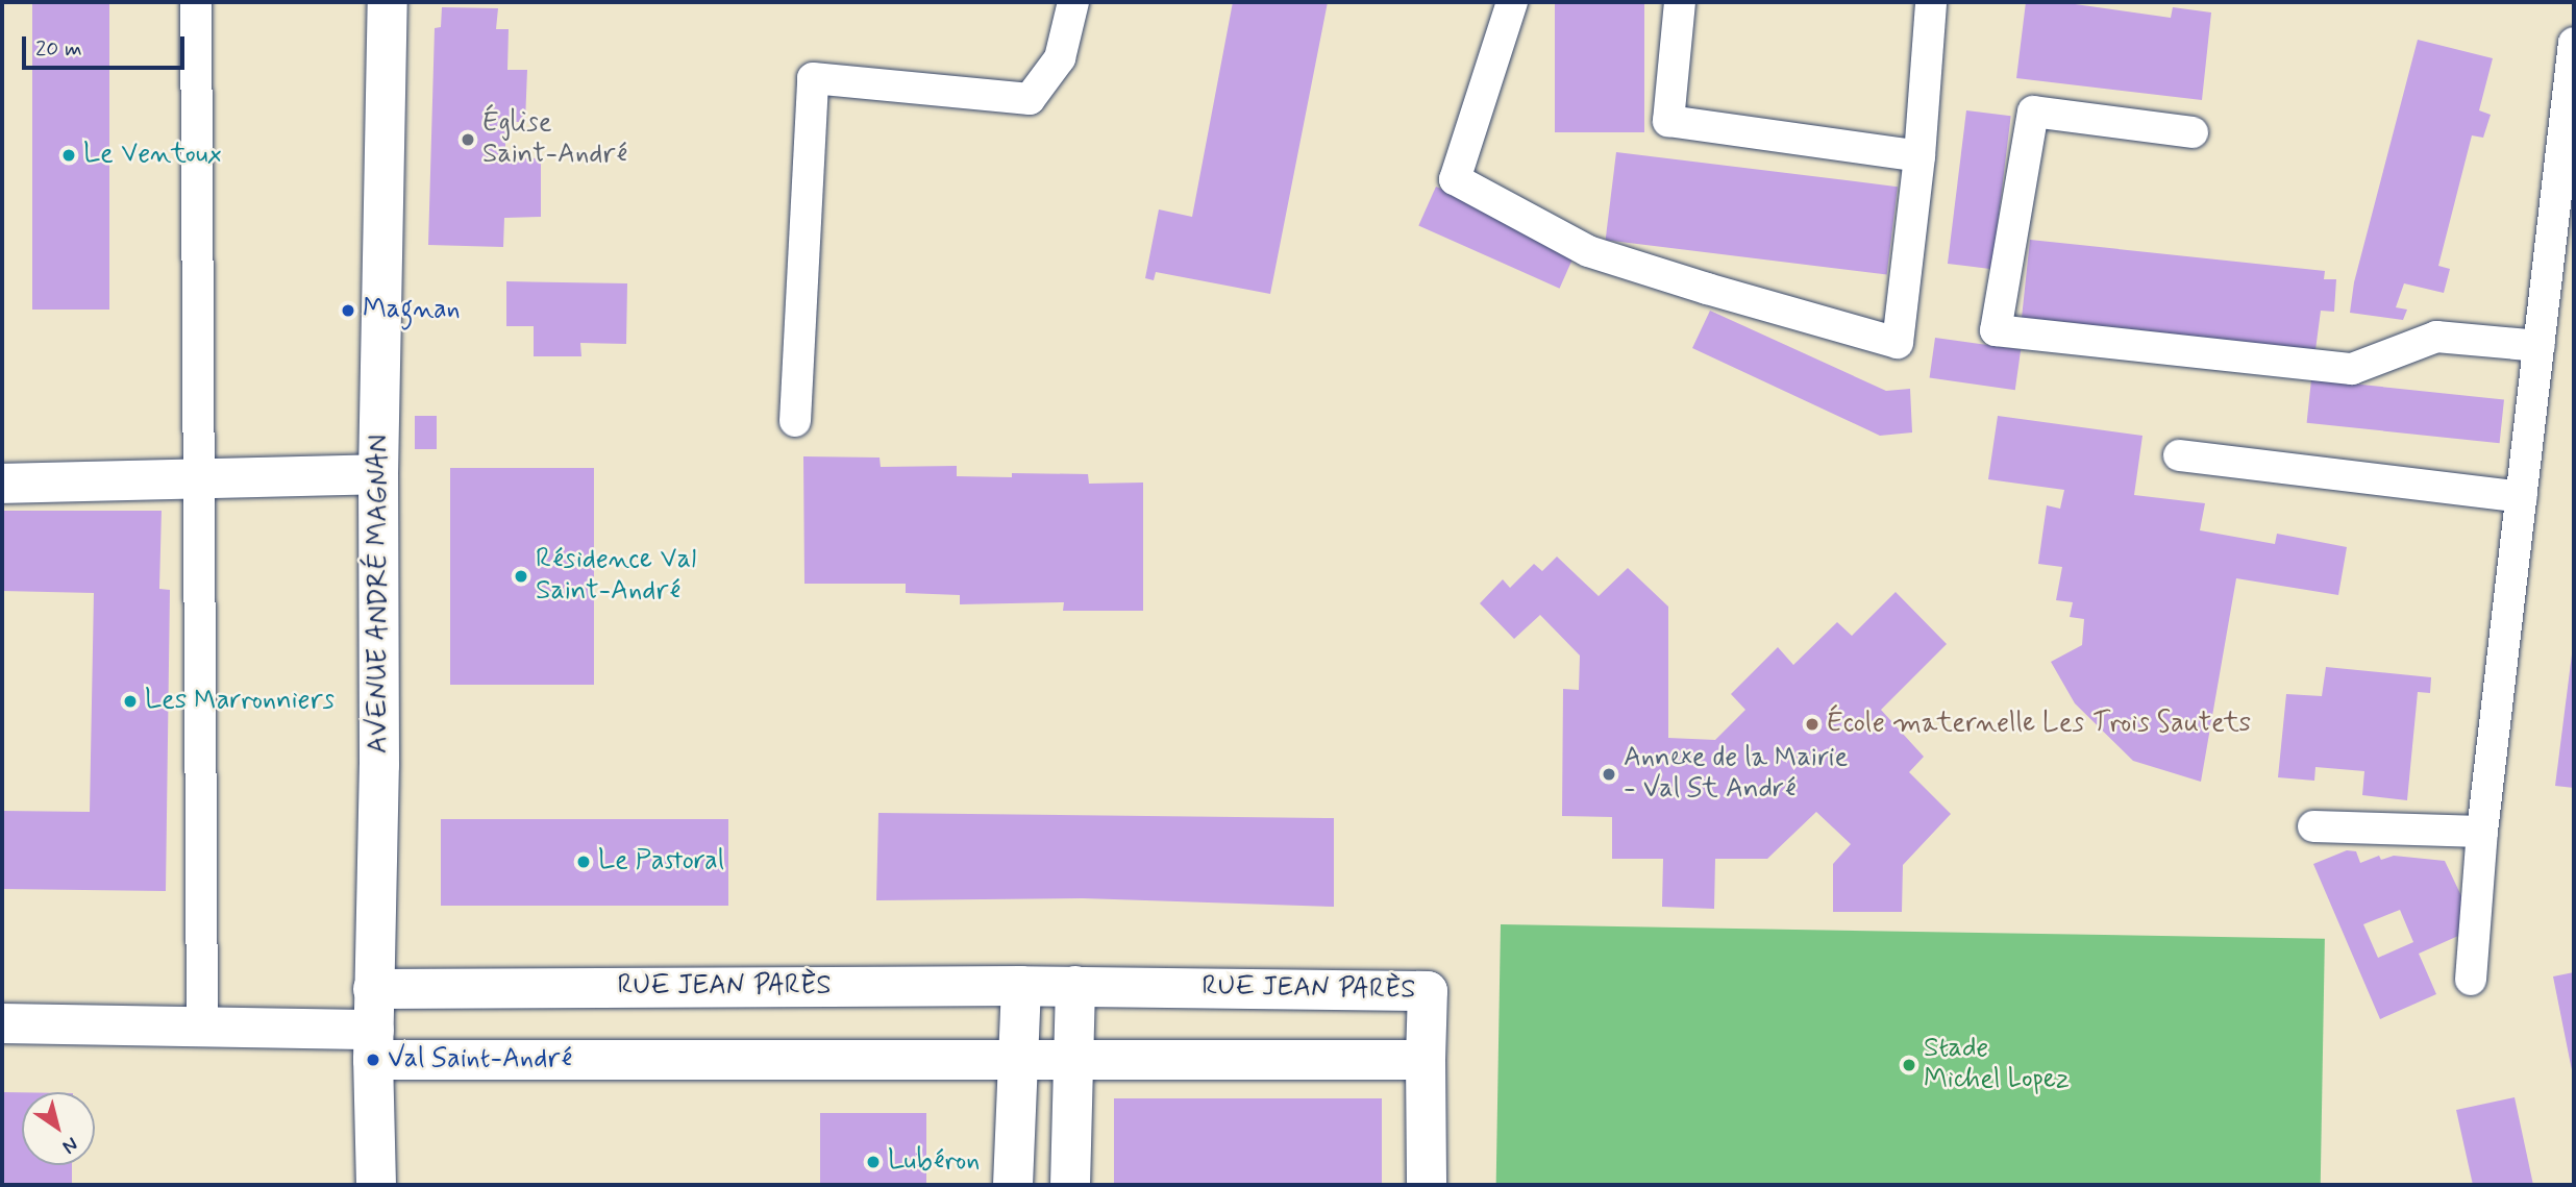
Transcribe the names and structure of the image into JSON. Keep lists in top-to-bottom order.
{
  "streets": {
    "street": ["AVENUE ANDRÉ MAGNAN", "RUE JEAN PARÈS"]
  },
  "crossings": [
    ["AVENUE ANDRÉ MAGNAN", "RUE JEAN PARÈS"]
  ],
  "places": [
    "Église Saint-André",
    "Le Ventoux",
    "Magnan",
    "Résidence Val Saint-André",
    "Les Marronniers",
    "École maternelle Les Trois Sautets",
    "Annexe de la Mairie - Val St André",
    "Le Pastoral",
    "Val Saint-André",
    "Stade Michel Lopez",
    "Lubéron"
  ],
  "scale_bar": "20 m",
  "north": "bottom right"
}
